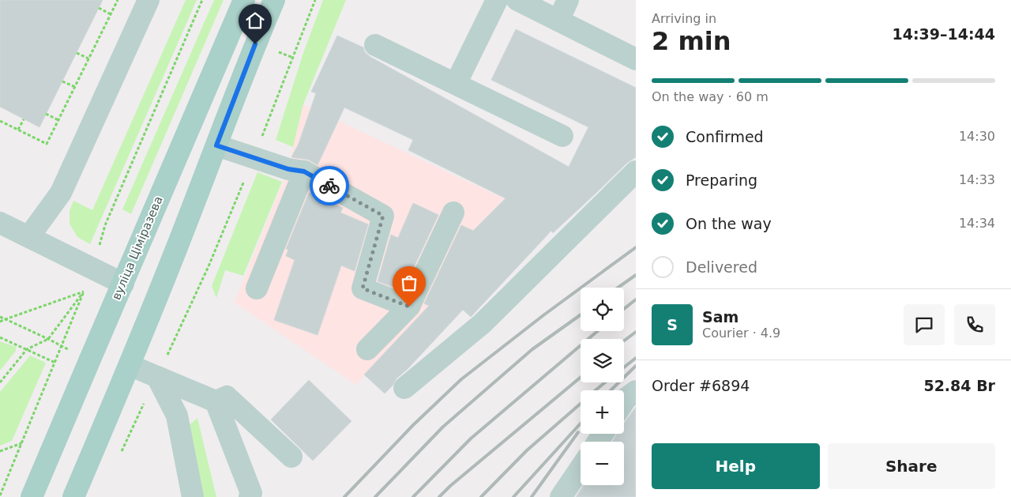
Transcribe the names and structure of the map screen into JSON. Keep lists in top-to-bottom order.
{
  "streets": {
    "main road": ["вуліца Ціміразева"]
  },
  "page": {
    "heading": ["2 min", "Arriving in", "14:39–14:44"],
    "panel": [
      "Sam",
      "Courier · 4.9",
      "Order #6894",
      "52.84 Br"
    ],
    "bar": "On the way · 60 m",
    "list": [
      ["Confirmed", "14:30"],
      ["Preparing", "14:33"],
      ["On the way", "14:34"],
      "Delivered"
    ],
    "map_buttons": ["+", "−"],
    "round": "S",
    "buttons": ["Help", "Share"]
  }
}
